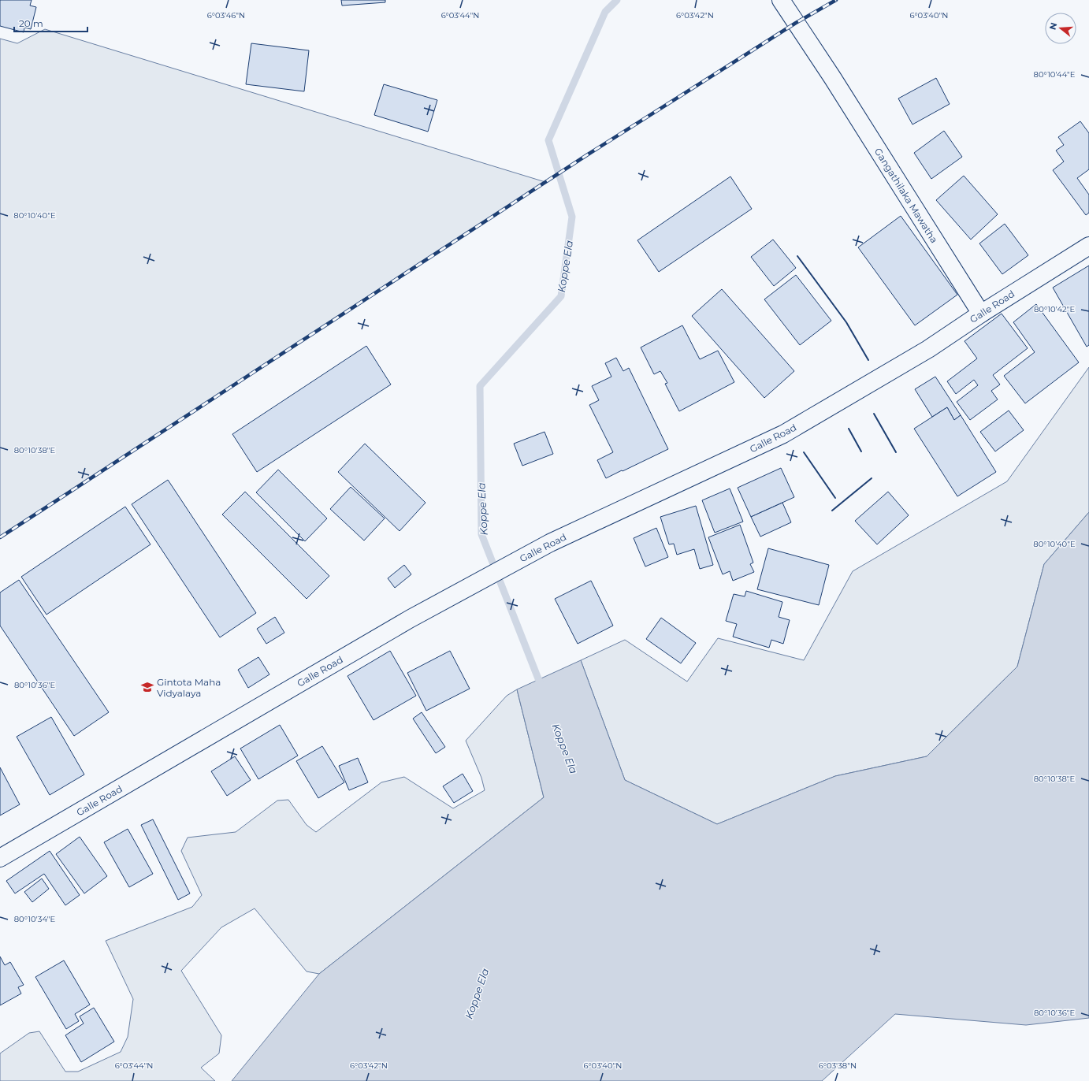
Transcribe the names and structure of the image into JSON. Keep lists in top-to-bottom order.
{
  "streets": {
    "main road": ["Gangathilaka Mawatha", "Galle Road"]
  },
  "crossings": [
    ["Gangathilaka Mawatha", "Galle Road"]
  ],
  "water": ["Koppe Ela"],
  "places": {
    "school or university": ["Gintota Maha Vidyalaya"]
  },
  "scale_bar": "20 m",
  "north": "left",
  "coordinates": [
    "6°03'46\"N",
    "6°03'44\"N",
    "6°03'42\"N",
    "6°03'40\"N",
    "80°10'44\"E",
    "80°10'40\"E",
    "80°10'42\"E",
    "80°10'38\"E",
    "80°10'36\"E",
    "80°10'34\"E",
    "6°03'38\"N"
  ]
}
